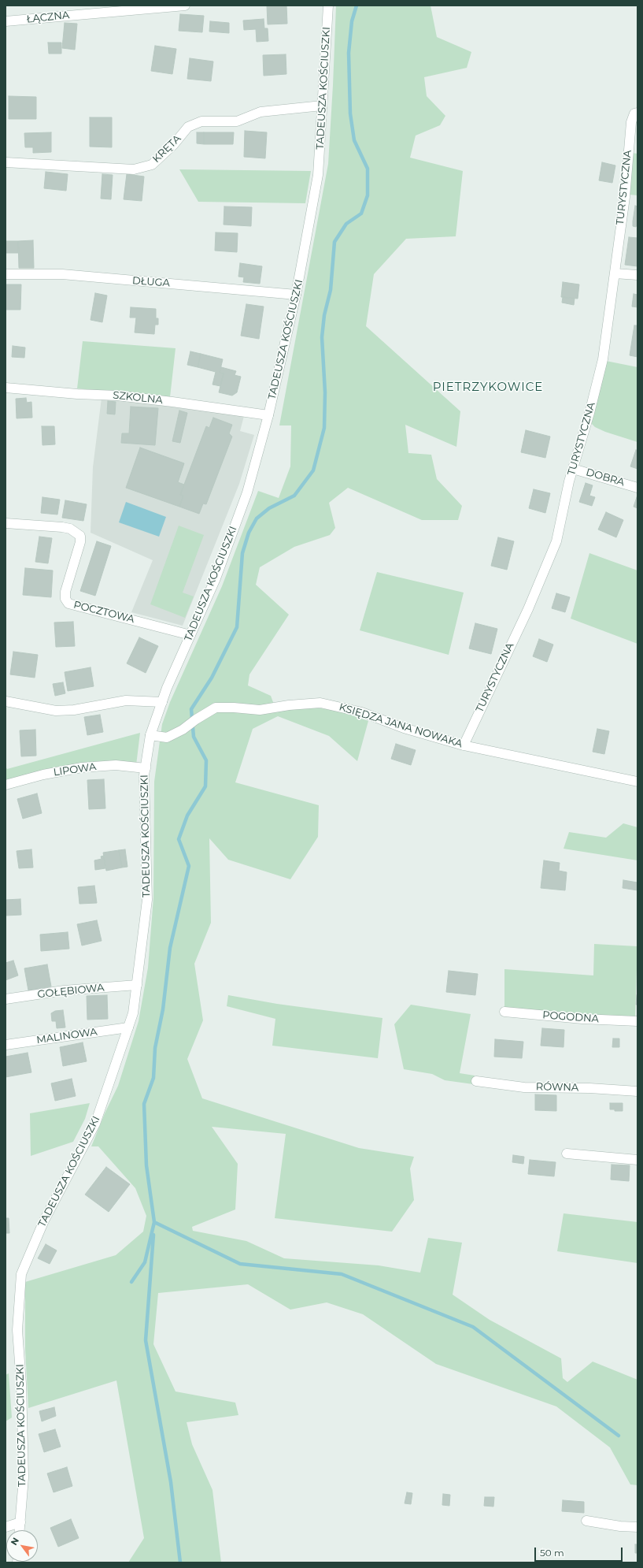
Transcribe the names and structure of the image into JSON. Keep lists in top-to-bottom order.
{
  "streets": {
    "street": [
      "ŁĄCZNA",
      "TADEUSZA KOŚCIUSZKI",
      "KRĘTA",
      "TURYSTYCZNA",
      "DŁUGA",
      "SZKOLNA",
      "DOBRA",
      "POCZTOWA",
      "KSIĘDZA JANA NOWAKA",
      "LIPOWA",
      "GOŁĘBIOWA",
      "POGODNA",
      "MALINOWA",
      "RÓWNA"
    ]
  },
  "crossings": [
    ["TADEUSZA KOŚCIUSZKI", "KRĘTA"],
    ["TADEUSZA KOŚCIUSZKI", "DŁUGA"],
    ["TADEUSZA KOŚCIUSZKI", "SZKOLNA"],
    ["TADEUSZA KOŚCIUSZKI", "POCZTOWA"],
    ["TADEUSZA KOŚCIUSZKI", "KSIĘDZA JANA NOWAKA"],
    ["TADEUSZA KOŚCIUSZKI", "LIPOWA"],
    ["TADEUSZA KOŚCIUSZKI", "GOŁĘBIOWA"],
    ["TADEUSZA KOŚCIUSZKI", "MALINOWA"],
    ["TURYSTYCZNA", "DOBRA"],
    ["TURYSTYCZNA", "KSIĘDZA JANA NOWAKA"]
  ],
  "districts": ["PIETRZYKOWICE"],
  "scale_bar": "50 m",
  "north": "top left"
}
